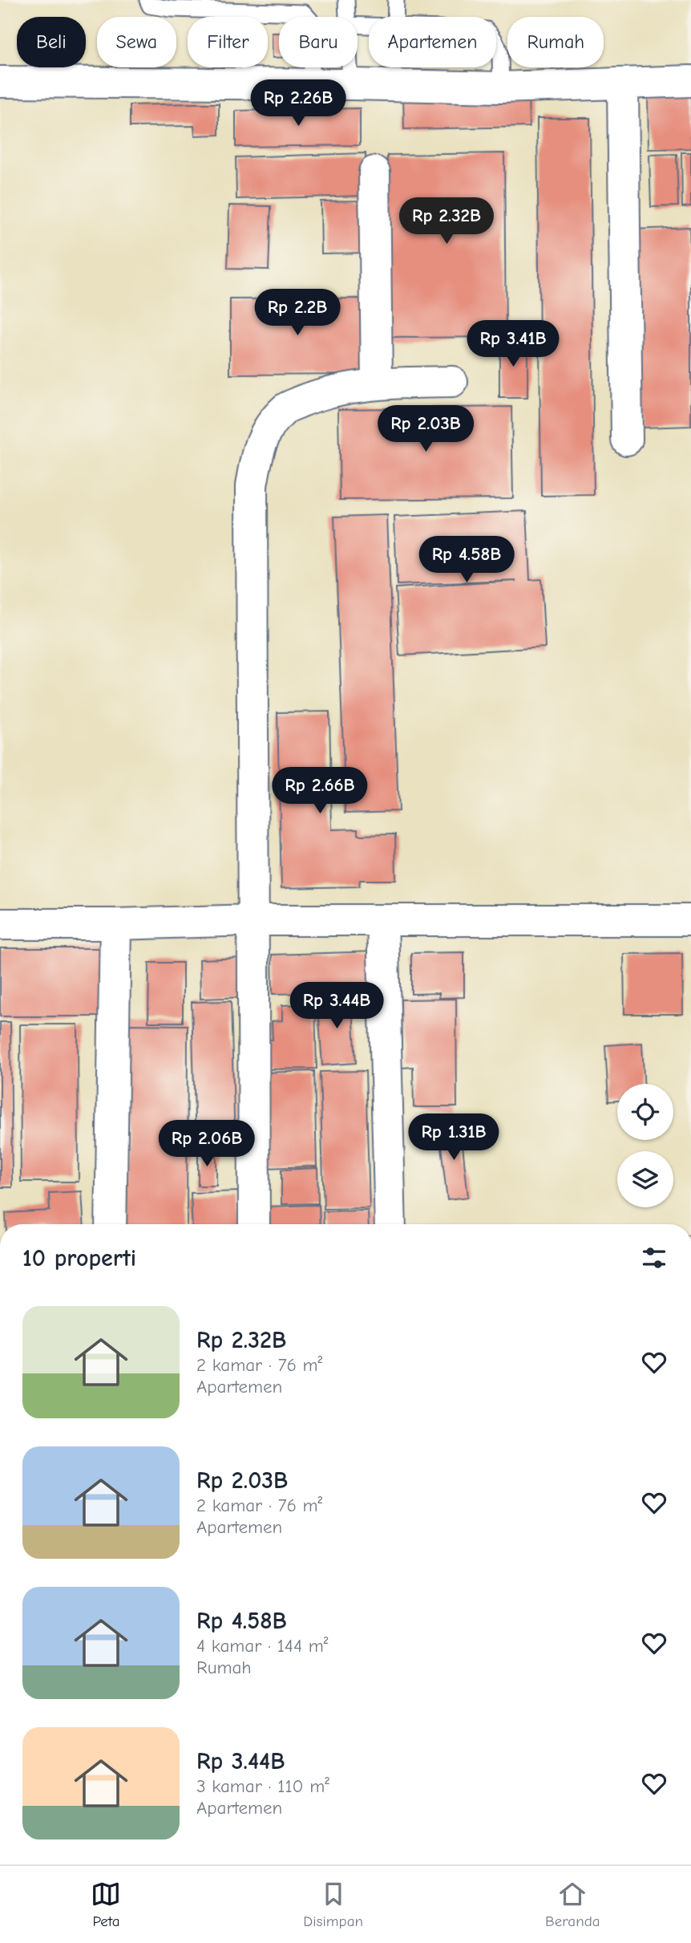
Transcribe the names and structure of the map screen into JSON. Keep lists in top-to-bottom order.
{
  "page": {
    "chip": [
      "Beli",
      "Sewa",
      "Filter",
      "Baru",
      "Apartemen",
      "Rumah"
    ],
    "price": [
      "Rp 2.26B",
      "Rp 2.32B",
      "Rp 2.2B",
      "Rp 3.41B",
      "Rp 2.03B",
      "Rp 4.58B",
      "Rp 2.66B",
      "Rp 3.44B",
      "Rp 1.31B",
      "Rp 2.06B"
    ],
    "heading": "10 properti",
    "list": [
      {
        "name": "Rp 2.32B",
        "note": "2 kamar · 76 m² · Apartemen"
      },
      {
        "name": "Rp 2.03B",
        "note": "2 kamar · 76 m² · Apartemen"
      },
      {
        "name": "Rp 4.58B",
        "note": "4 kamar · 144 m² · Rumah"
      },
      {
        "name": "Rp 3.44B",
        "note": "3 kamar · 110 m² · Apartemen"
      }
    ],
    "tabs": ["Peta", "Disimpan", "Beranda"]
  }
}
